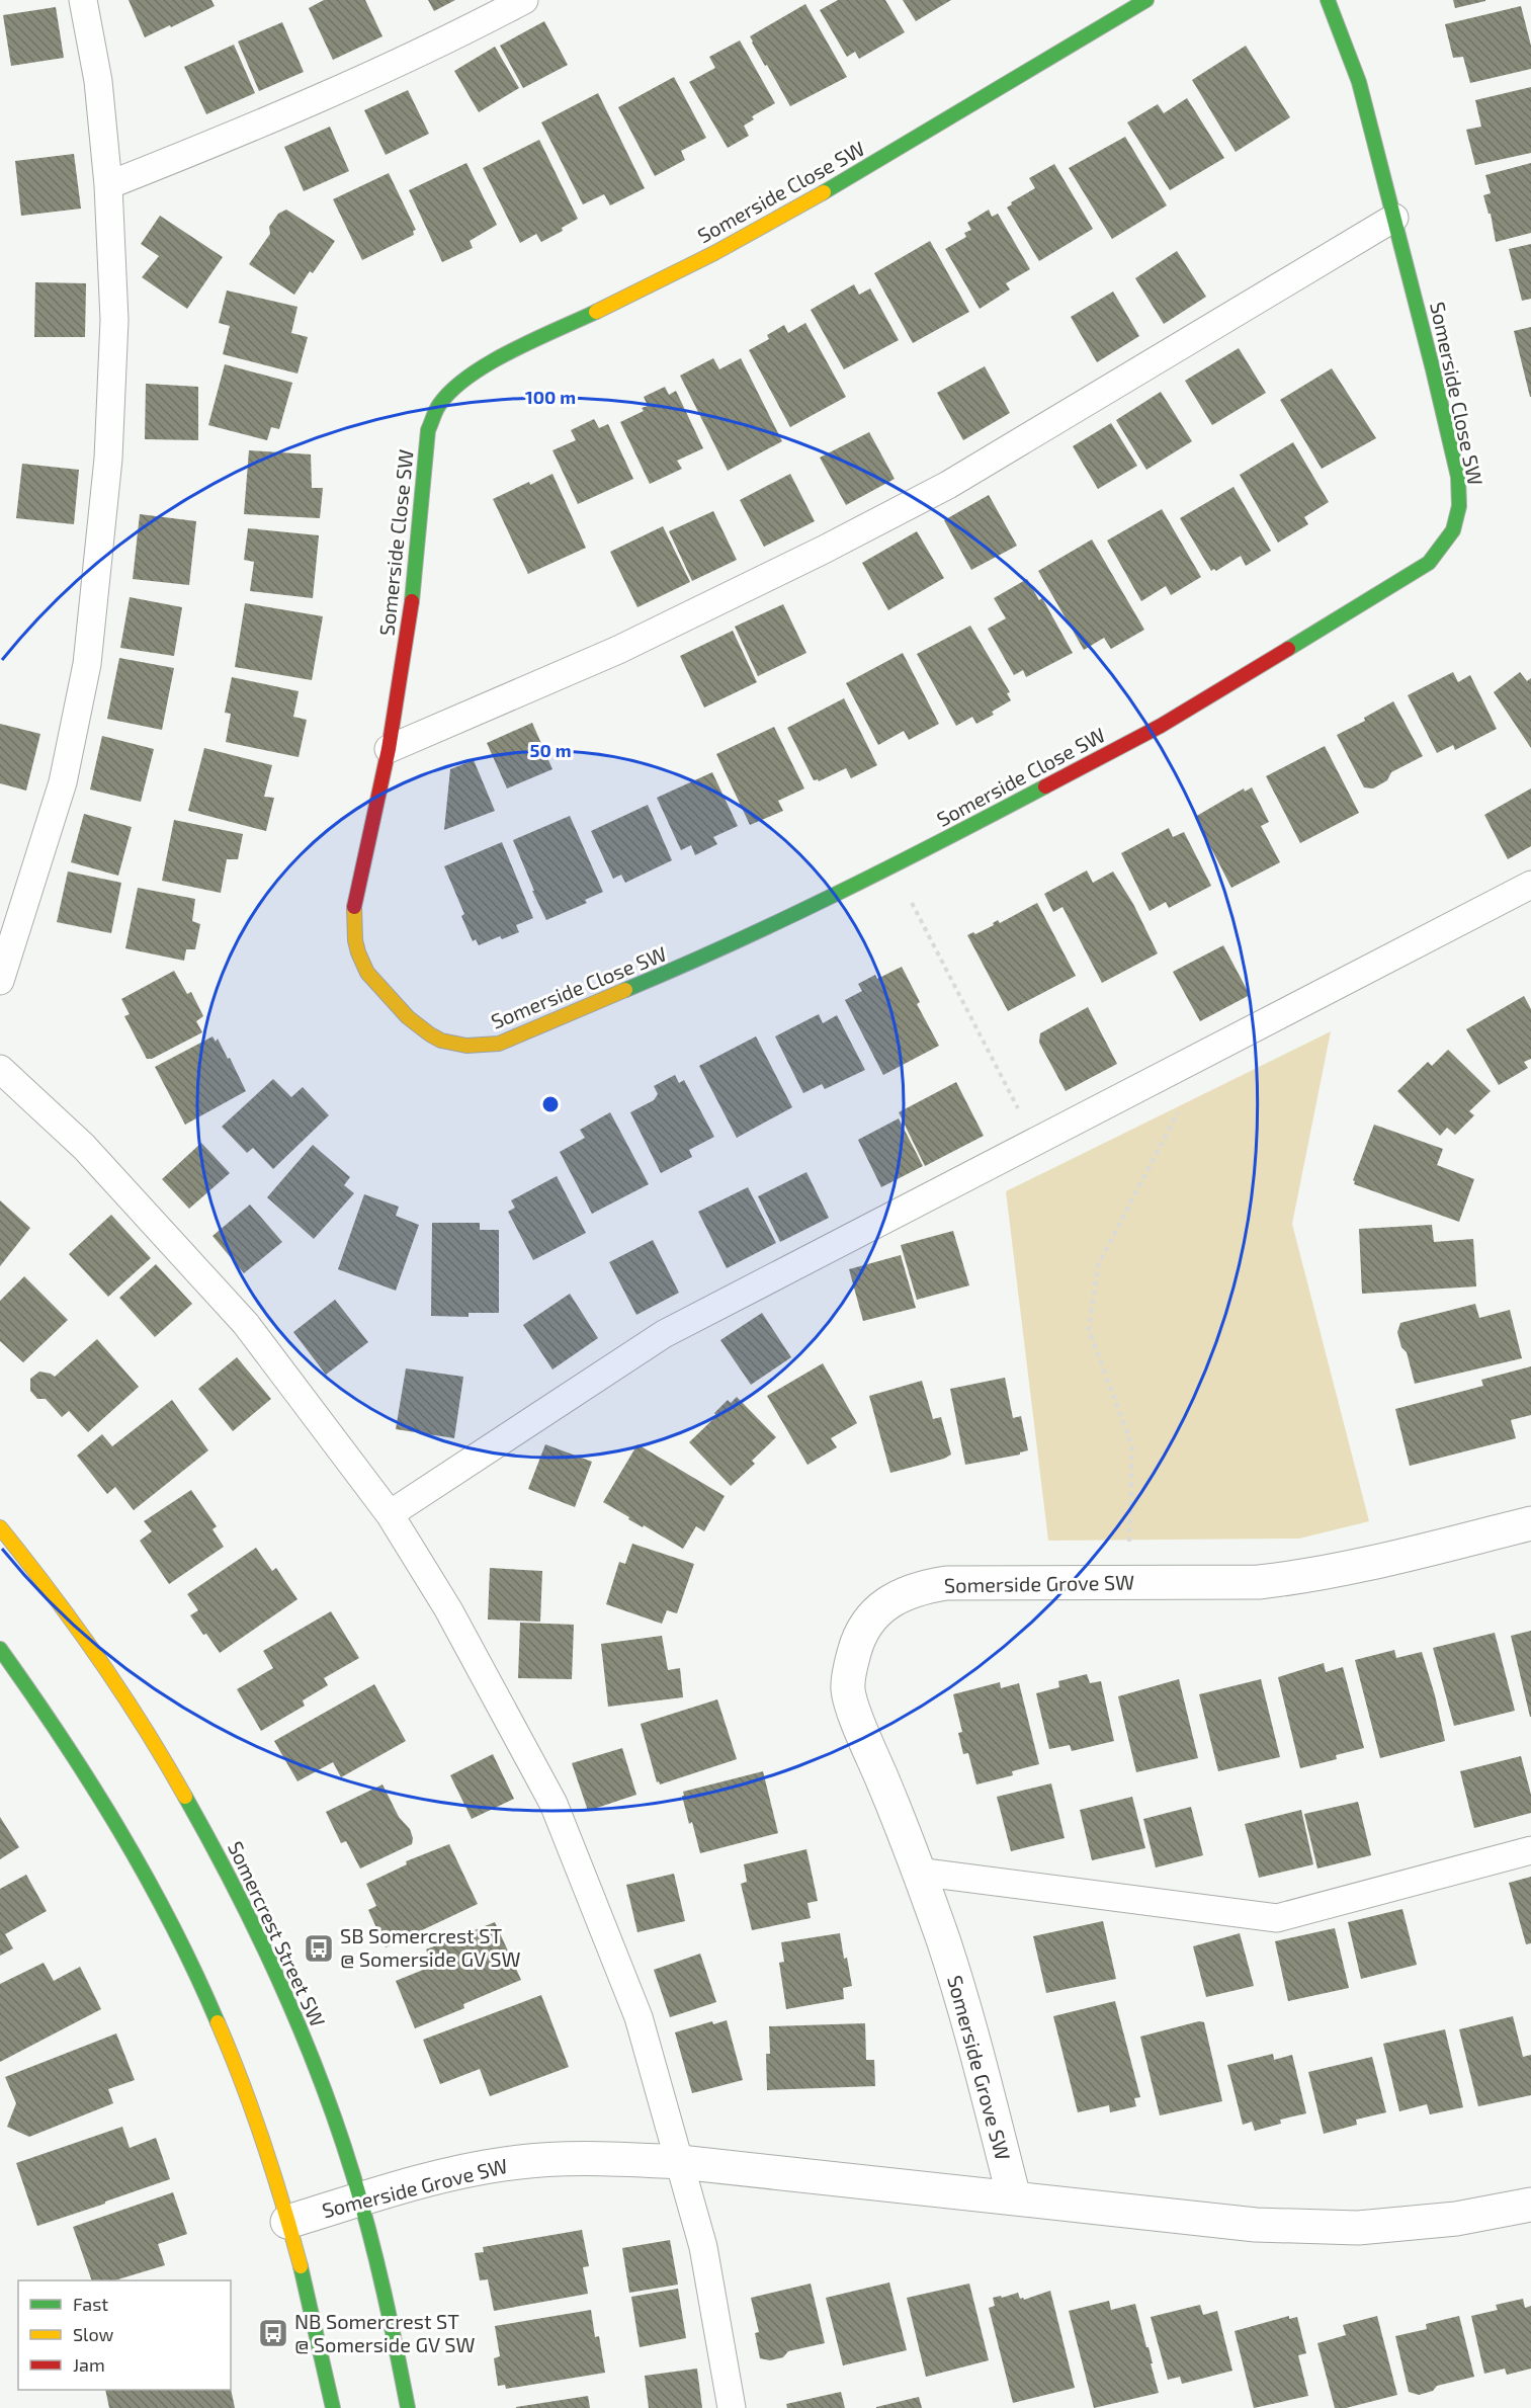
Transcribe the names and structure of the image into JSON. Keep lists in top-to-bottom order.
{
  "streets": {
    "street": ["Somerside Close SW", "Somerside Grove SW", "Somercrest Street SW"]
  },
  "crossings": [
    ["Somerside Grove SW", "Somercrest Street SW"]
  ],
  "places": {
    "bus stop": ["SB Somercrest ST @ Somerside GV SW", "NB Somercrest ST @ Somerside GV SW"]
  },
  "legend": ["Fast", "Slow", "Jam"],
  "rings": ["100 m", "50 m"]
}
